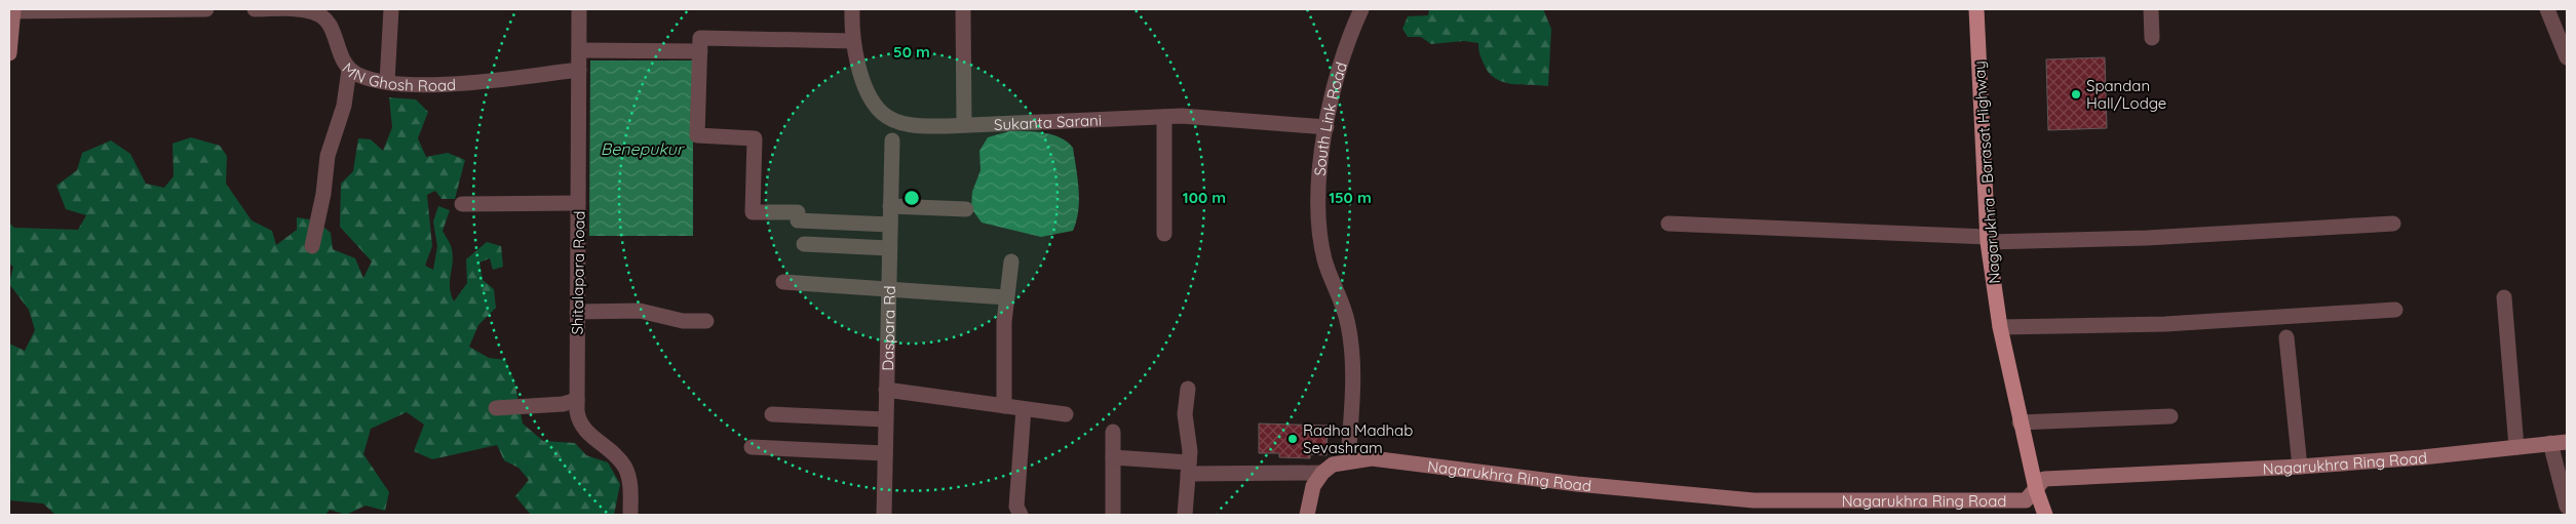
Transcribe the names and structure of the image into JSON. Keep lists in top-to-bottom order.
{
  "streets": {
    "main road": ["Nagarukhra - Barasat Highway", "Nagarukhra Ring Road"],
    "street": [
      "MN Ghosh Road",
      "South Link Road",
      "Sukanta Sarani",
      "Shitalapara Road",
      "Daspara Rd"
    ]
  },
  "crossings": [
    ["MN Ghosh Road", "Shitalapara Road"],
    ["South Link Road", "Sukanta Sarani"],
    ["Nagarukhra - Barasat Highway", "Nagarukhra Ring Road"]
  ],
  "water": ["Benepukur"],
  "places": ["Spandan Hall/Lodge", "Radha Madhab Sevashram"],
  "rings": ["50 m", "100 m", "150 m"]
}
